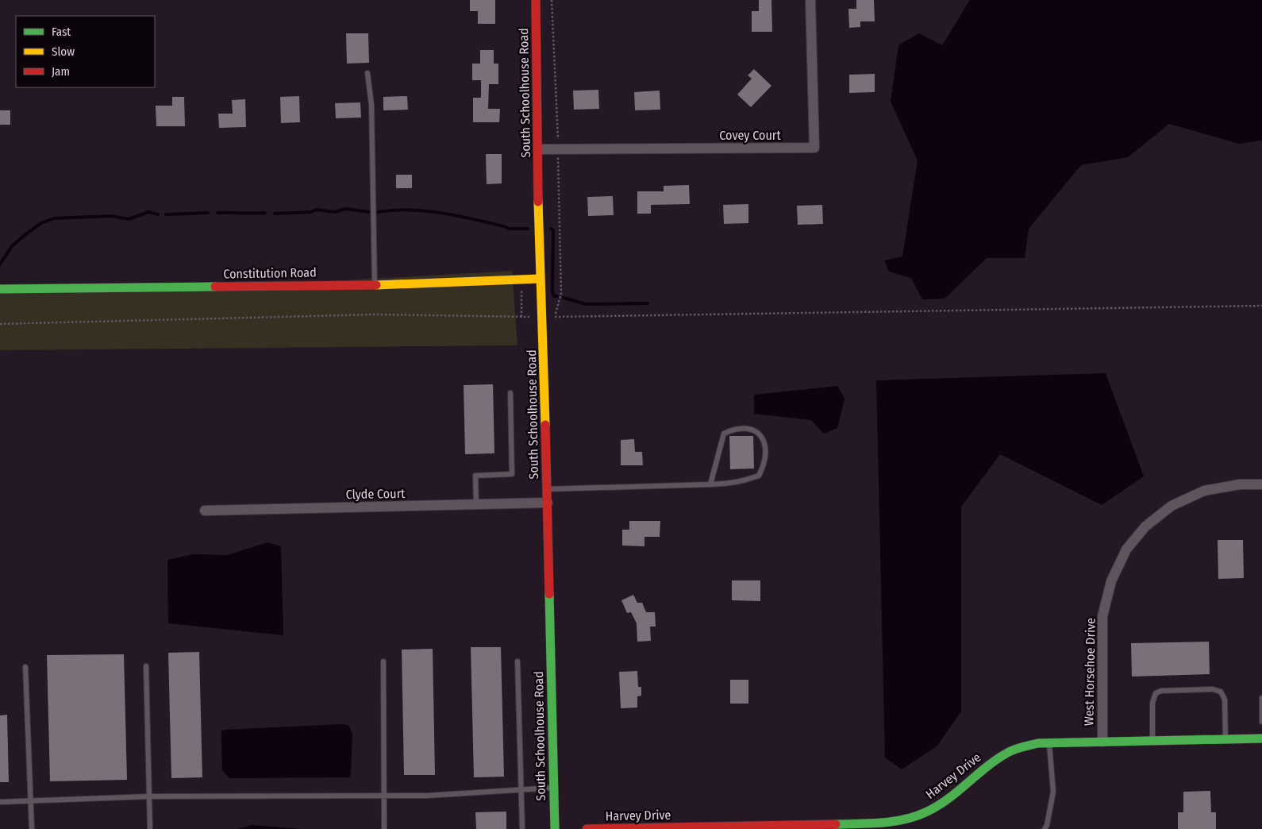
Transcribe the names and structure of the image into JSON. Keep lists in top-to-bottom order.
{
  "streets": {
    "street": [
      "South Schoolhouse Road",
      "Covey Court",
      "Constitution Road",
      "Clyde Court",
      "West Horsehoe Drive",
      "Harvey Drive"
    ]
  },
  "crossings": [
    ["South Schoolhouse Road", "Covey Court"],
    ["South Schoolhouse Road", "Constitution Road"],
    ["South Schoolhouse Road", "Clyde Court"],
    ["West Horsehoe Drive", "Harvey Drive"]
  ],
  "legend": ["Fast", "Slow", "Jam"]
}
